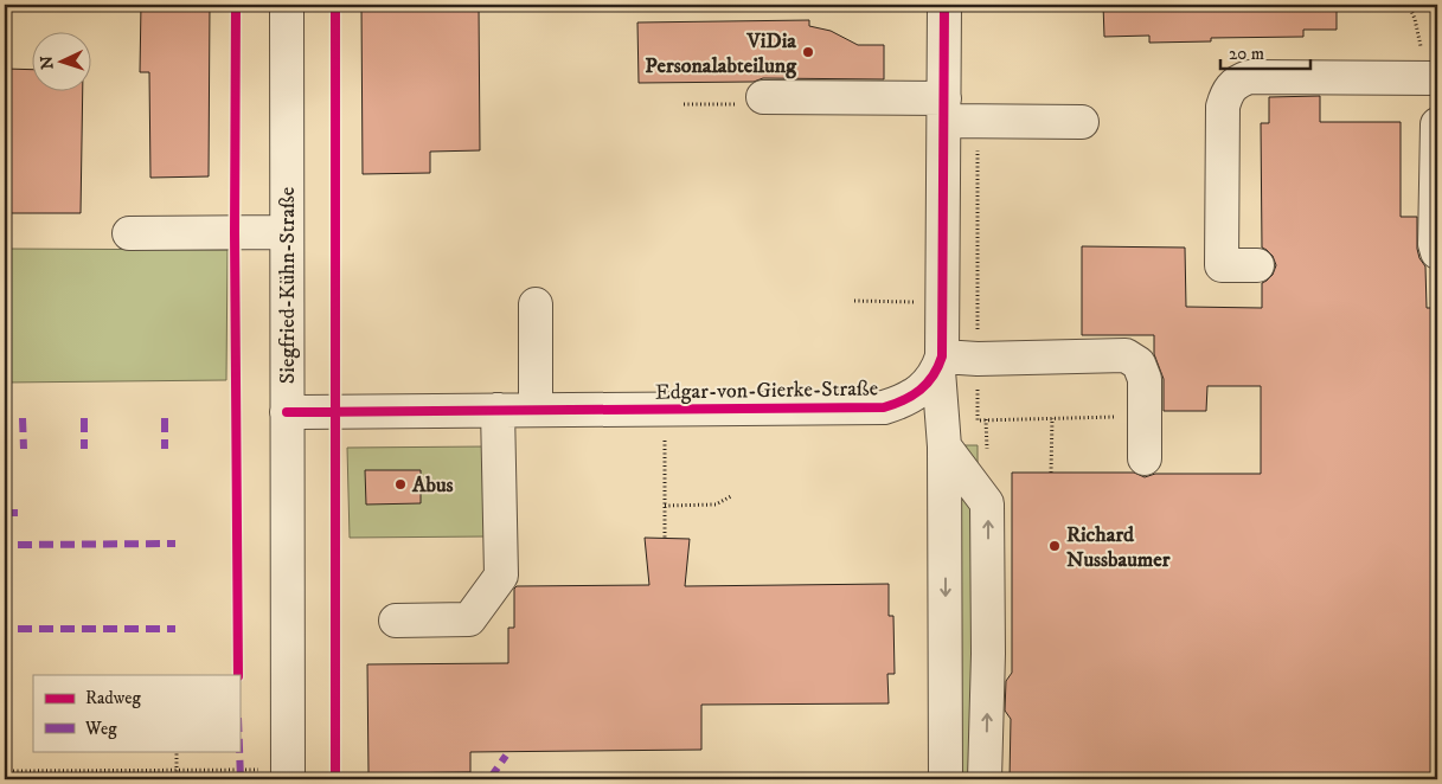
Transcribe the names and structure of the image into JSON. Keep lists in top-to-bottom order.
{
  "streets": {
    "street": ["Siegfried-Kühn-Straße", "Edgar-von-Gierke-Straße"]
  },
  "crossings": [
    ["Siegfried-Kühn-Straße", "Edgar-von-Gierke-Straße"]
  ],
  "places": ["ViDia Personalabteilung", "Abus", "Richard Nussbaumer"],
  "legend": ["Radweg", "Weg"],
  "scale_bar": "20 m",
  "north": "left"
}
